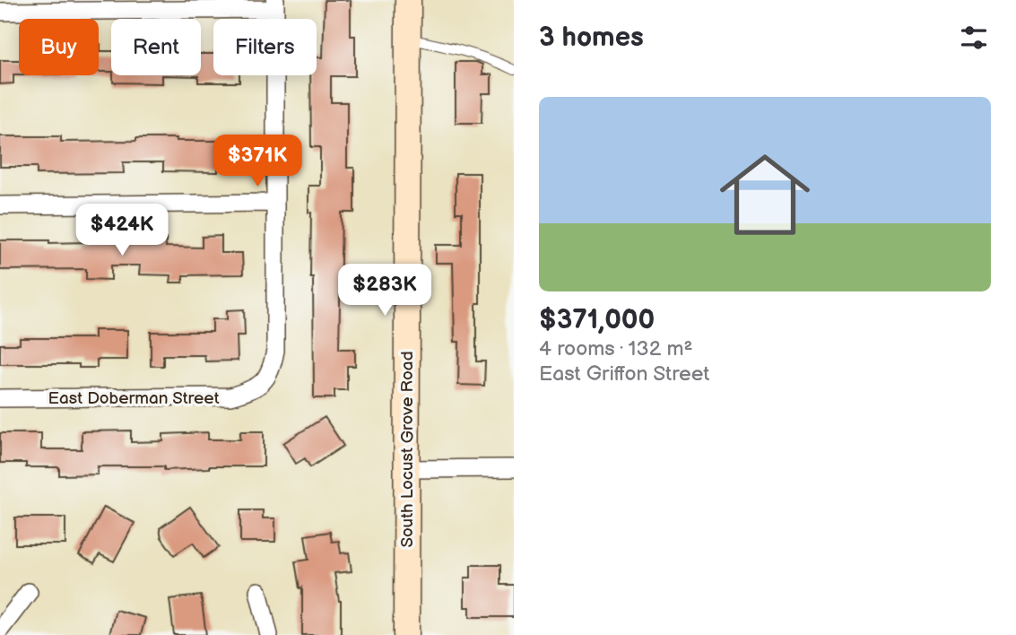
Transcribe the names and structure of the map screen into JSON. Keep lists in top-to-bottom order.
{
  "streets": {
    "main road": ["South Locust Grove Road"],
    "street": ["East Doberman Street"]
  },
  "page": {
    "heading": "3 homes",
    "chip": ["Buy", "Rent", "Filters"],
    "list": [
      {
        "name": "$371,000",
        "note": "4 rooms · 132 m² · East Griffon Street"
      }
    ],
    "price": ["$371K", "$424K", "$283K"]
  }
}
